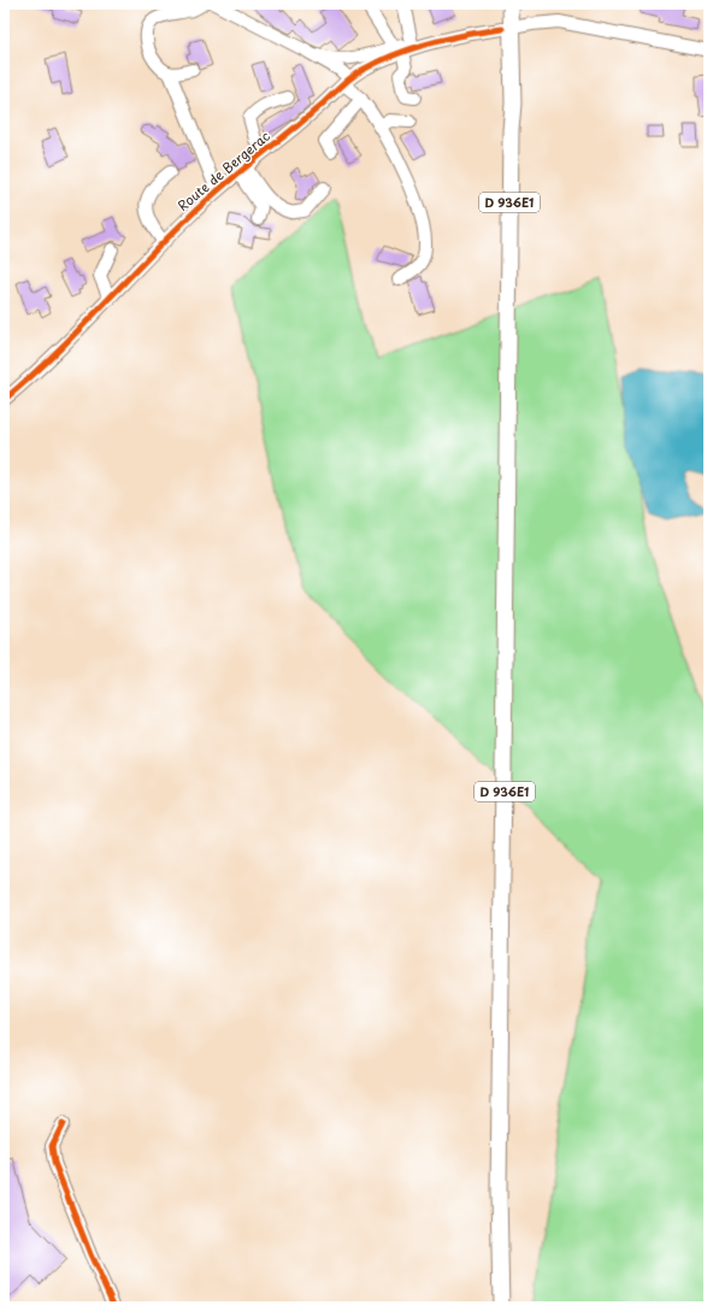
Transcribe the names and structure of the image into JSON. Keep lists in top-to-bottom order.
{
  "streets": {
    "main road": ["D 936E1"],
    "street": ["Route de Bergerac"]
  },
  "crossings": [
    ["Route de Bergerac", "D 936E1"]
  ]
}
